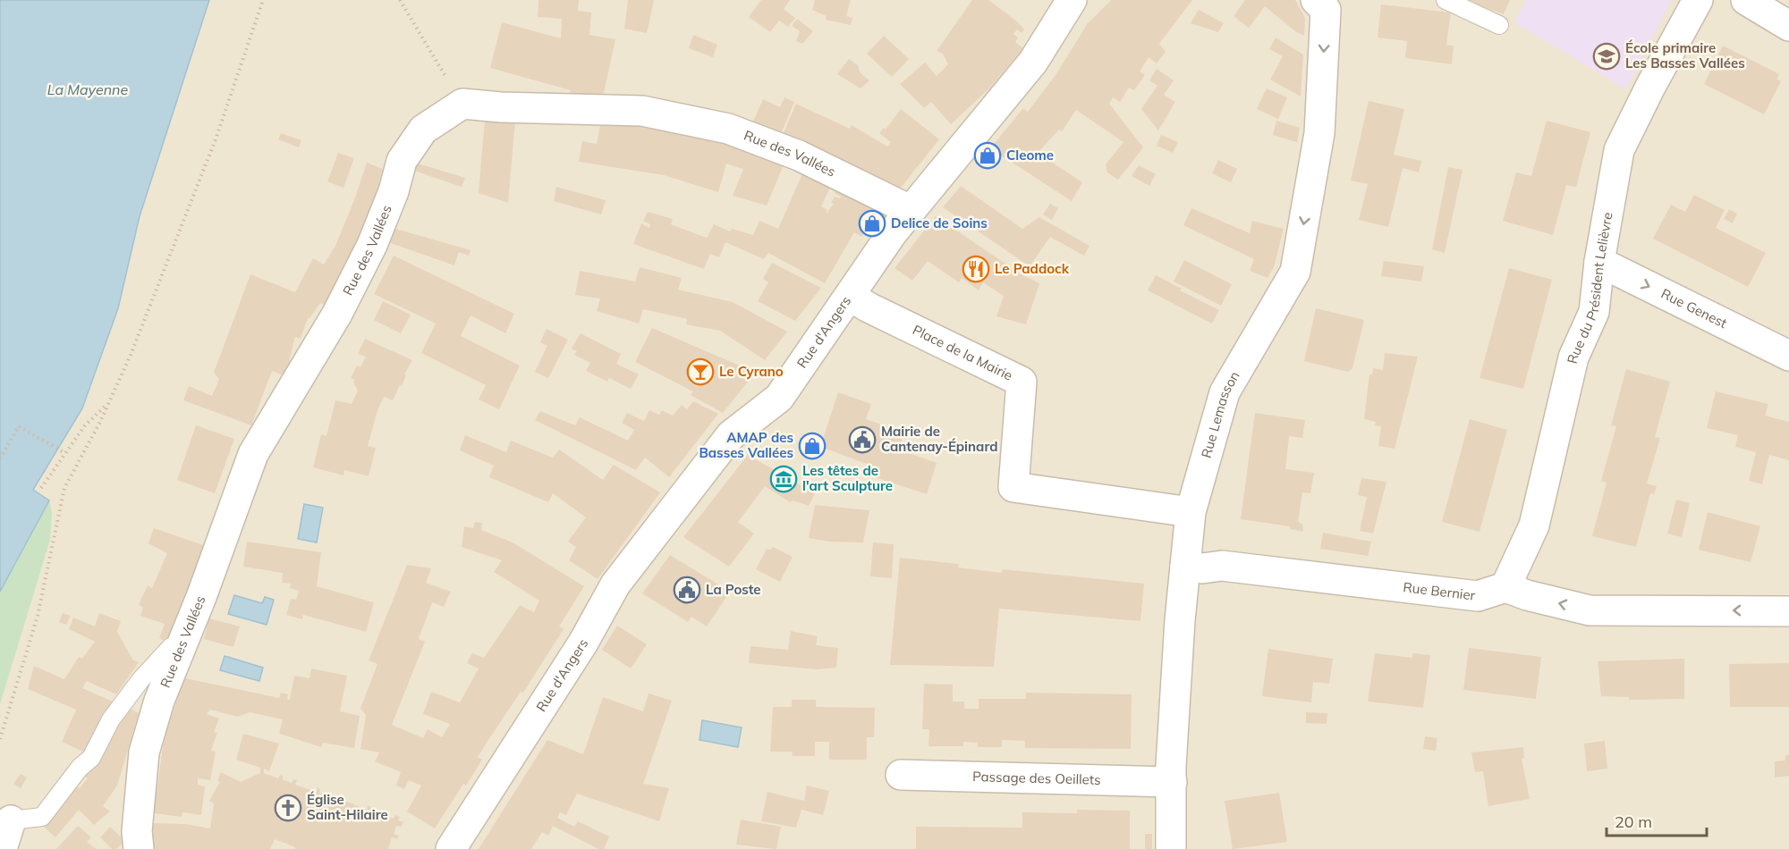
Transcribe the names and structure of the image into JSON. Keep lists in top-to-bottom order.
{
  "streets": {
    "street": [
      "Rue des Vallées",
      "Rue du Président Lelièvre",
      "Rue Genest",
      "Rue d'Angers",
      "Place de la Mairie",
      "Rue Lemasson",
      "Rue Bernier",
      "Passage des Oeillets"
    ]
  },
  "crossings": [
    ["Rue des Vallées", "Rue d'Angers"],
    ["Rue du Président Lelièvre", "Rue Genest"],
    ["Rue du Président Lelièvre", "Rue Bernier"],
    ["Rue d'Angers", "Place de la Mairie"],
    ["Place de la Mairie", "Rue Lemasson"],
    ["Rue Lemasson", "Rue Bernier"],
    ["Rue Lemasson", "Passage des Oeillets"]
  ],
  "one_way": ["Rue Genest", "Rue Lemasson"],
  "water": ["La Mayenne"],
  "places": {
    "school or university": ["École primaire Les Basses Vallées"],
    "shop": ["Cleome", "Delice de Soins", "AMAP des Basses Vallées"],
    "restaurant": ["Le Paddock"],
    "bar": ["Le Cyrano"],
    "public building": ["Mairie de Cantenay-Épinard", "La Poste"],
    "museum": ["Les têtes de l'art Sculpture"],
    "church": ["Église Saint-Hilaire"]
  },
  "scale_bar": "20 m"
}
